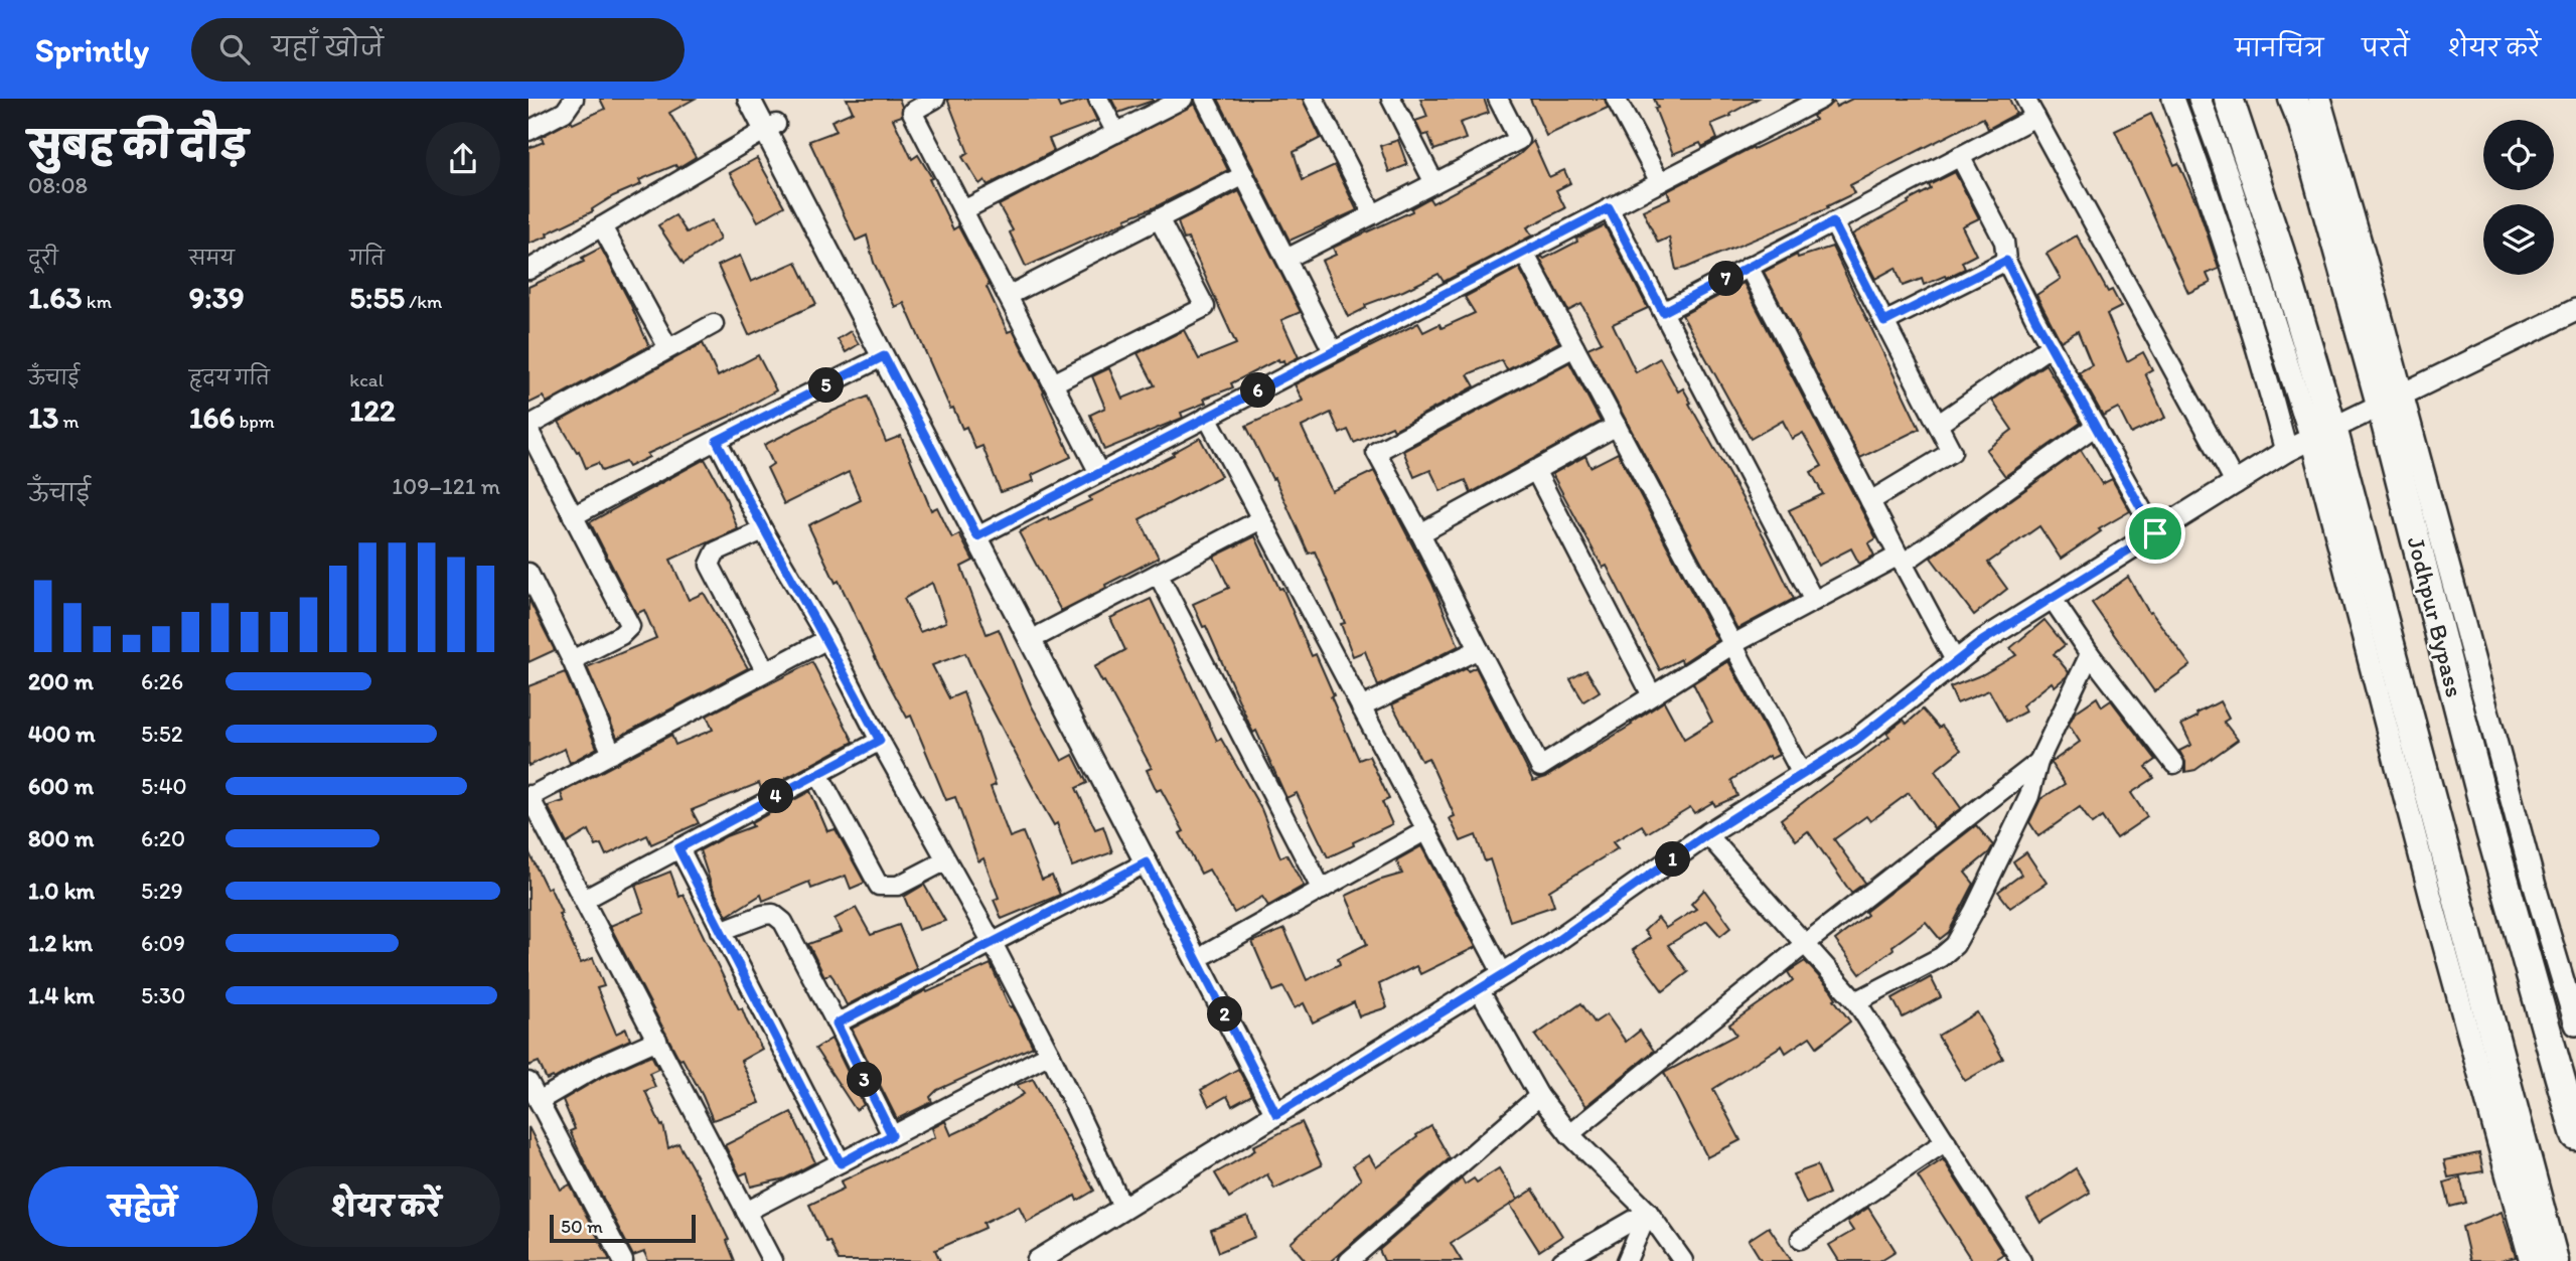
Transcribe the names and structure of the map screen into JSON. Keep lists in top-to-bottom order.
{
  "streets": {
    "highway": ["Jodhpur Bypass"]
  },
  "scale_bar": "50 m",
  "page": {
    "header": "Sprintly",
    "search": "यहाँ खोजें",
    "nav": ["मानचित्र", "परतें", "शेयर करें"],
    "heading": ["सुबह की दौड़", "08:08"],
    "stats": [
      ["दूरी", "1.63 km"],
      ["समय", "9:39"],
      ["गति", "5:55 /km"],
      ["ऊँचाई", "13 m"],
      ["हृदय गति", "166 bpm"],
      ["kcal", "122"]
    ],
    "pins": [
      "7",
      "5",
      "6",
      "4",
      "1",
      "2",
      "3"
    ],
    "chart": ["ऊँचाई", "109–121 m"],
    "list": [
      {
        "name": "200 m",
        "note": "6:26"
      },
      {
        "name": "400 m",
        "note": "5:52"
      },
      {
        "name": "600 m",
        "note": "5:40"
      },
      {
        "name": "800 m",
        "note": "6:20"
      },
      {
        "name": "1.0 km",
        "note": "5:29"
      },
      {
        "name": "1.2 km",
        "note": "6:09"
      },
      {
        "name": "1.4 km",
        "note": "5:30"
      }
    ],
    "buttons": ["सहेजें", "शेयर करें"],
    "scale": "50 m"
  }
}
